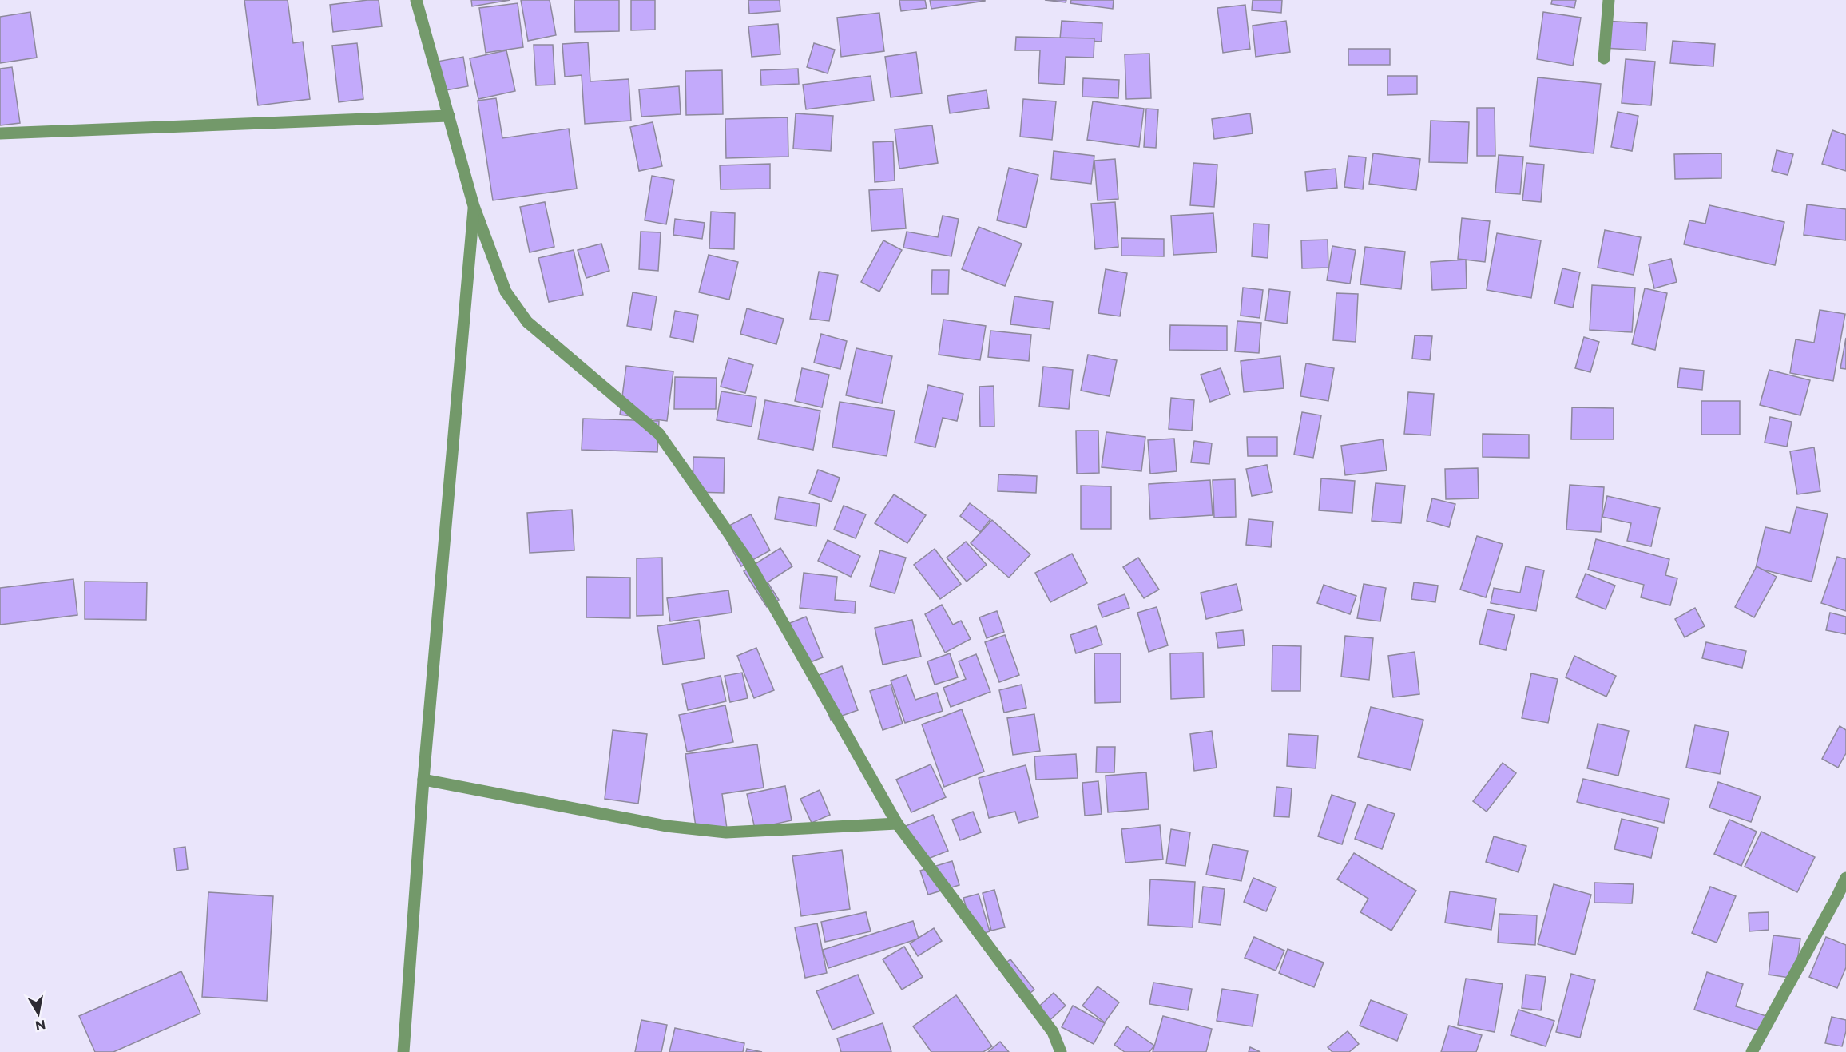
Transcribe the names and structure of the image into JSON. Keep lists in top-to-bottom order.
{
  "north": "bottom"
}
